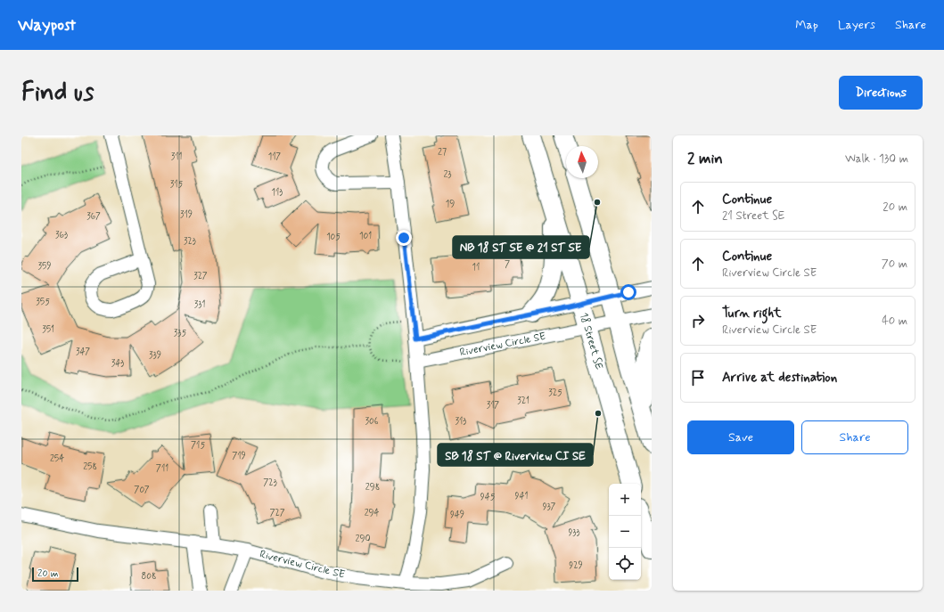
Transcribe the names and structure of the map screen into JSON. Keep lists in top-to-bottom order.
{
  "streets": {
    "main road": ["18 Street SE"],
    "street": ["Riverview Circle SE"]
  },
  "crossings": [
    ["18 Street SE", "Riverview Circle SE"]
  ],
  "places": ["NB 18 ST SE @ 21 ST SE", "SB 18 ST @ Riverview CI SE"],
  "house_numbers": [
    "27",
    "311",
    "117",
    "23",
    "315",
    "113",
    "19",
    "319",
    "367",
    "363",
    "101",
    "105",
    "323",
    "7",
    "359",
    "11",
    "327",
    "355",
    "331",
    "351",
    "335",
    "347",
    "339",
    "343",
    "325",
    "321",
    "317",
    "306",
    "313",
    "715",
    "719",
    "254",
    "258",
    "711",
    "723",
    "298",
    "707",
    "941",
    "945",
    "937",
    "727",
    "294",
    "949",
    "933",
    "290",
    "929",
    "808"
  ],
  "scale_bar": "20 m",
  "north": "top",
  "page": {
    "header": "Waypost",
    "nav": ["Map", "Layers", "Share"],
    "buttons": [
      "Directions",
      ["Save", "Share"]
    ],
    "title": "Find us",
    "heading": ["2 min", "Walk · 130 m"],
    "list": [
      ["Continue", "21 Street SE", "20 m"],
      ["Continue", "Riverview Circle SE", "70 m"],
      ["Turn right", "Riverview Circle SE", "40 m"],
      "Arrive at destination"
    ],
    "map_buttons": ["+", "−"],
    "scale": "20 m"
  }
}
